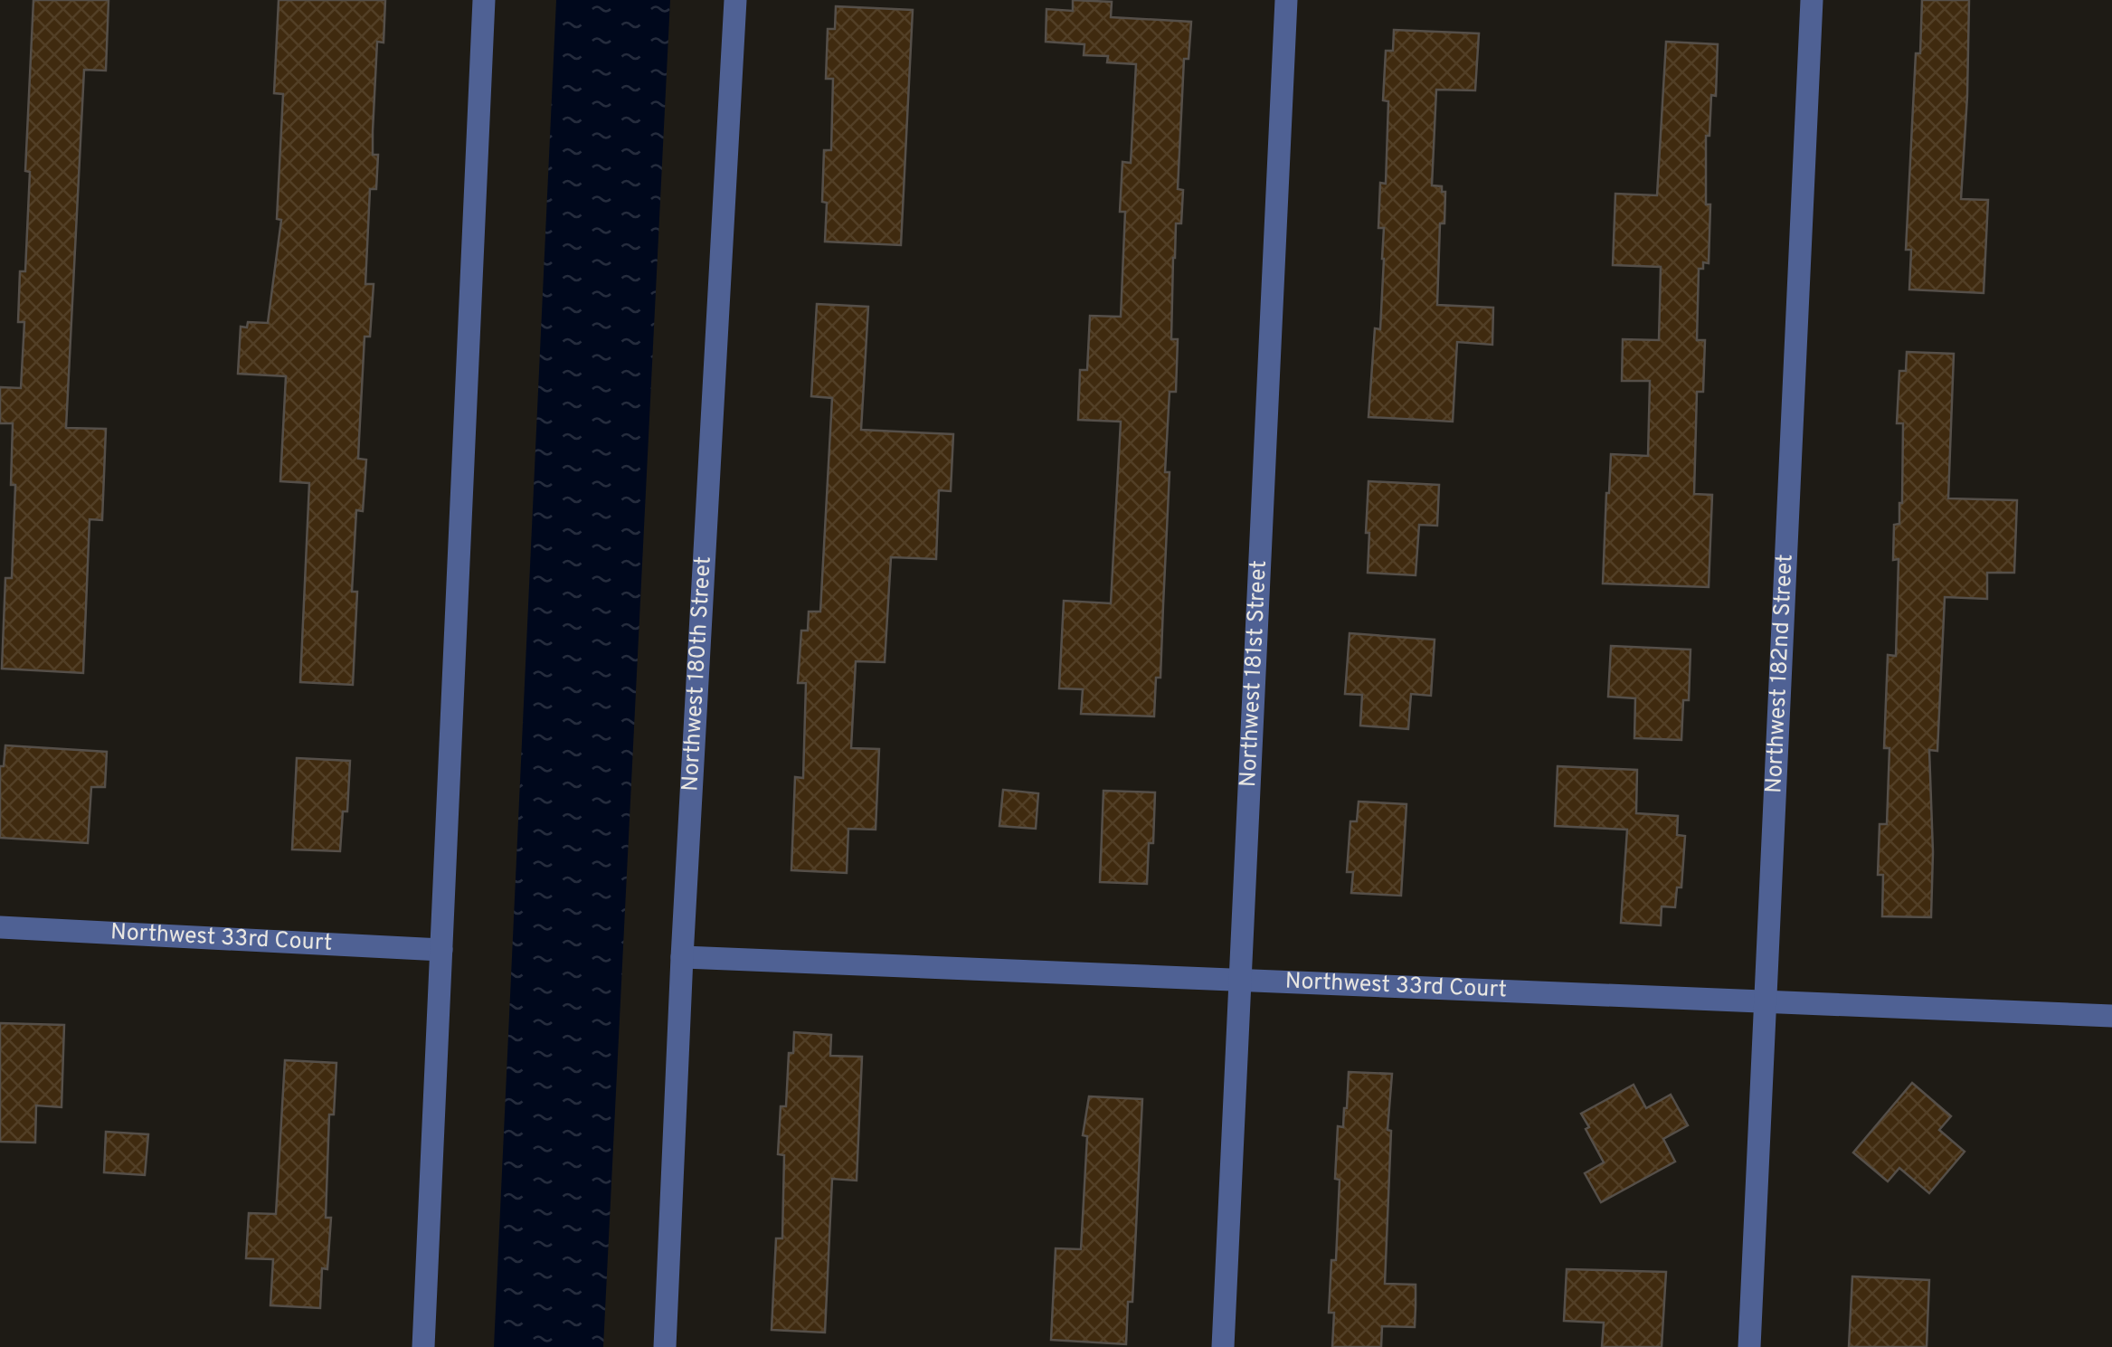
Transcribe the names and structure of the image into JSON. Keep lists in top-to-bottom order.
{
  "streets": {
    "street": [
      "Northwest 180th Street",
      "Northwest 181st Street",
      "Northwest 182nd Street",
      "Northwest 33rd Court"
    ]
  },
  "crossings": [
    ["Northwest 180th Street", "Northwest 33rd Court"],
    ["Northwest 181st Street", "Northwest 33rd Court"],
    ["Northwest 182nd Street", "Northwest 33rd Court"]
  ]
}
